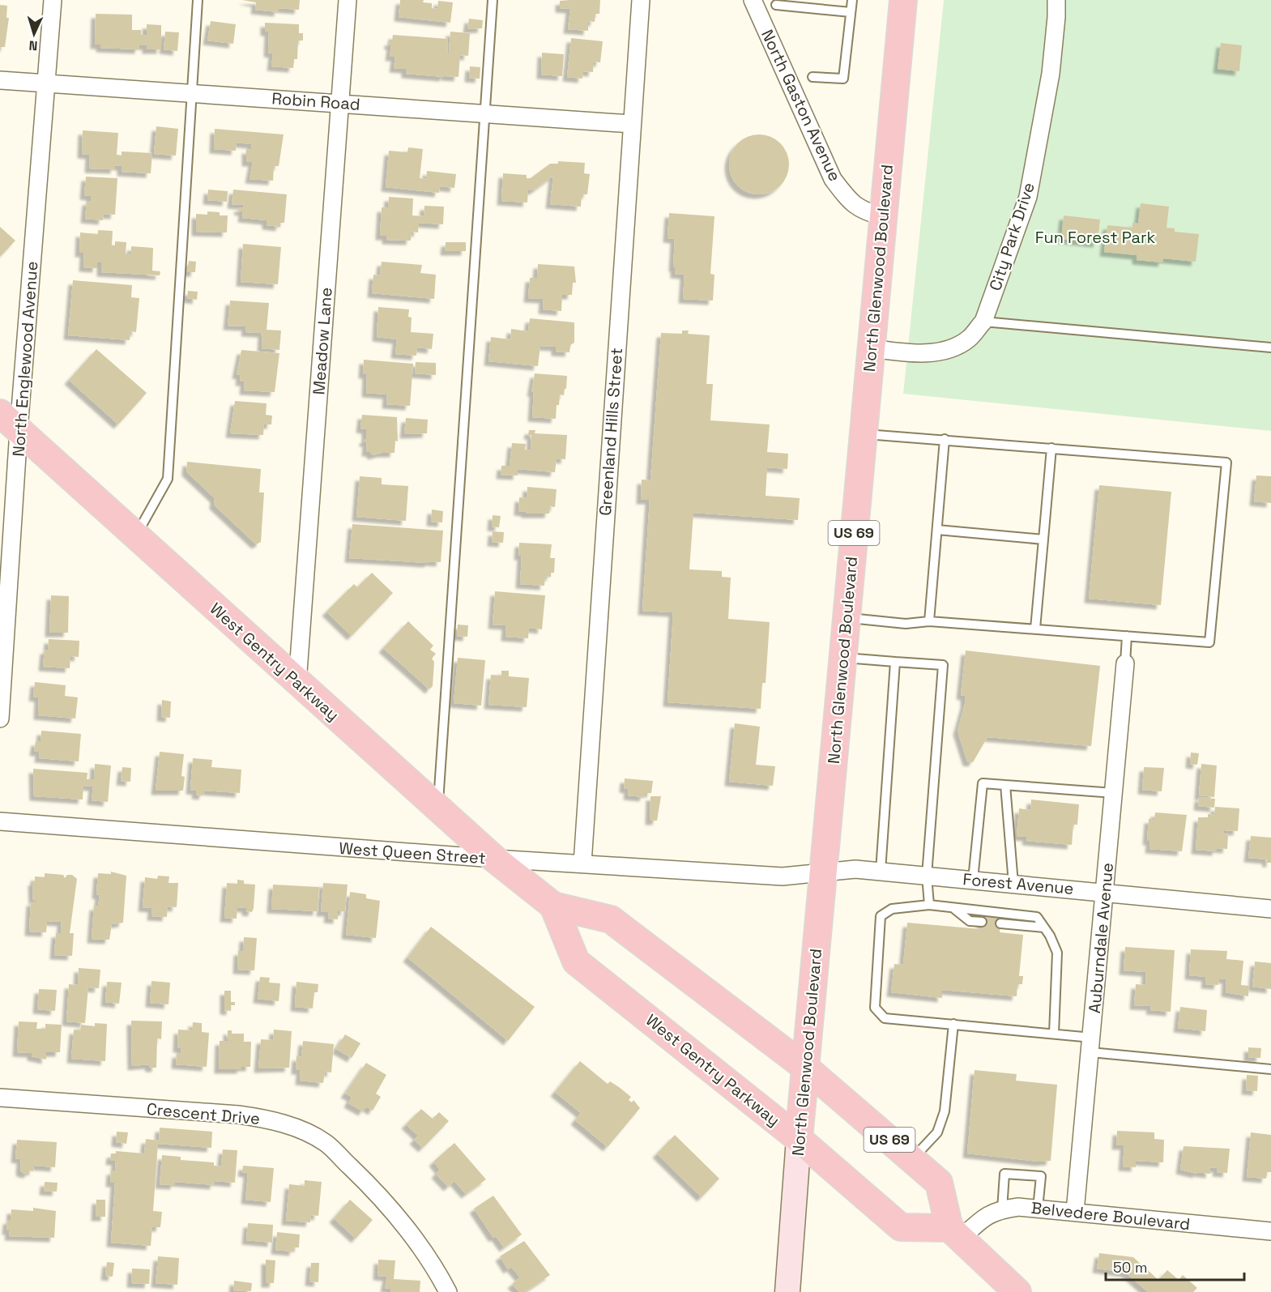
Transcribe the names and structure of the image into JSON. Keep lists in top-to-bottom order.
{
  "streets": {
    "main road": ["North Glenwood Boulevard", "US 69", "West Gentry Parkway"],
    "street": [
      "Robin Road",
      "North Gaston Avenue",
      "City Park Drive",
      "Meadow Lane",
      "North Englewood Avenue",
      "Greenland Hills Street",
      "West Queen Street",
      "Forest Avenue",
      "Auburndale Avenue",
      "Crescent Drive",
      "Belvedere Boulevard"
    ]
  },
  "crossings": [
    ["Robin Road", "Meadow Lane"],
    ["Robin Road", "North Englewood Avenue"],
    ["Robin Road", "Greenland Hills Street"],
    ["North Gaston Avenue", "North Glenwood Boulevard"],
    ["City Park Drive", "North Glenwood Boulevard"],
    ["North Glenwood Boulevard", "West Gentry Parkway"],
    ["North Glenwood Boulevard", "West Queen Street"],
    ["North Glenwood Boulevard", "Forest Avenue"],
    ["Meadow Lane", "West Gentry Parkway"],
    ["North Englewood Avenue", "West Gentry Parkway"],
    ["Greenland Hills Street", "West Queen Street"],
    ["West Gentry Parkway", "West Queen Street"],
    ["West Gentry Parkway", "Belvedere Boulevard"],
    ["West Queen Street", "Forest Avenue"],
    ["Forest Avenue", "Auburndale Avenue"],
    ["Auburndale Avenue", "Belvedere Boulevard"]
  ],
  "parks": ["Fun Forest Park"],
  "scale_bar": "50 m",
  "north": "bottom"
}
